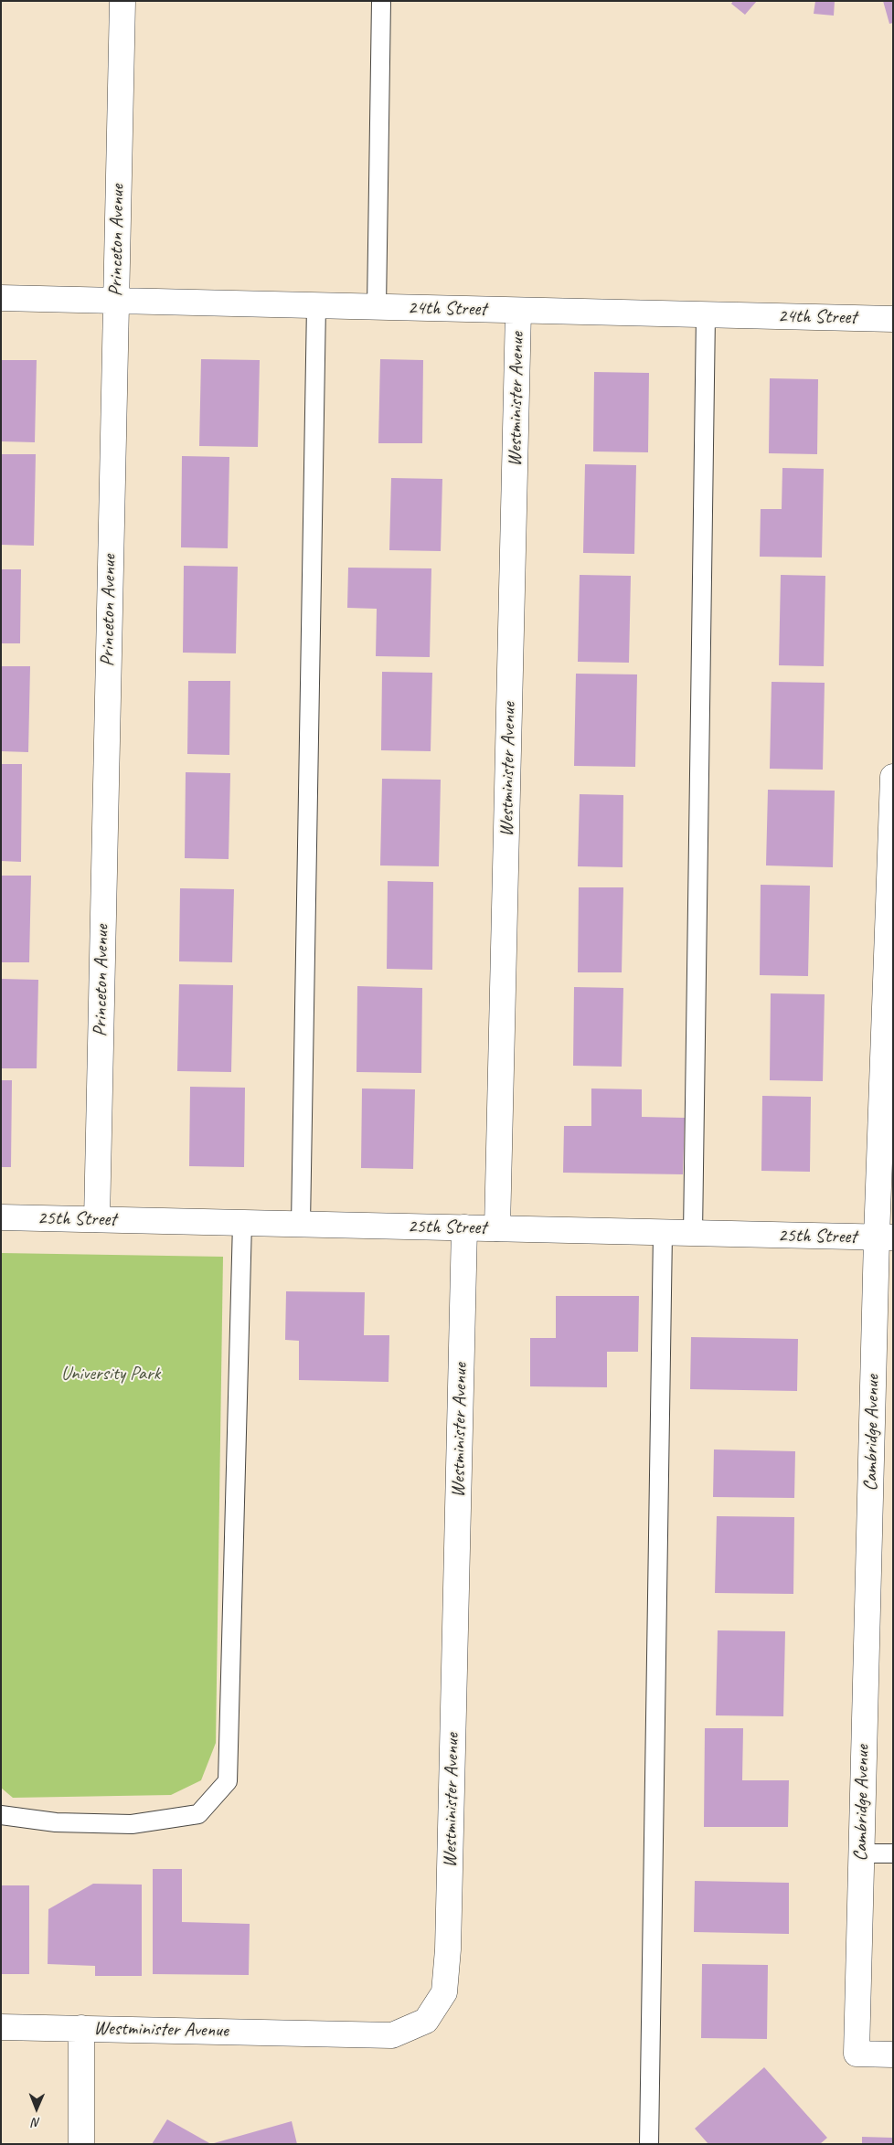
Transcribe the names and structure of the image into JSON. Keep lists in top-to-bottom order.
{
  "streets": {
    "street": [
      "Princeton Avenue",
      "24th Street",
      "Westminister Avenue",
      "25th Street",
      "Cambridge Avenue"
    ]
  },
  "crossings": [
    ["Princeton Avenue", "24th Street"],
    ["Princeton Avenue", "25th Street"],
    ["24th Street", "Westminister Avenue"],
    ["Westminister Avenue", "25th Street"],
    ["25th Street", "Cambridge Avenue"]
  ],
  "parks": ["University Park"],
  "north": "bottom"
}
